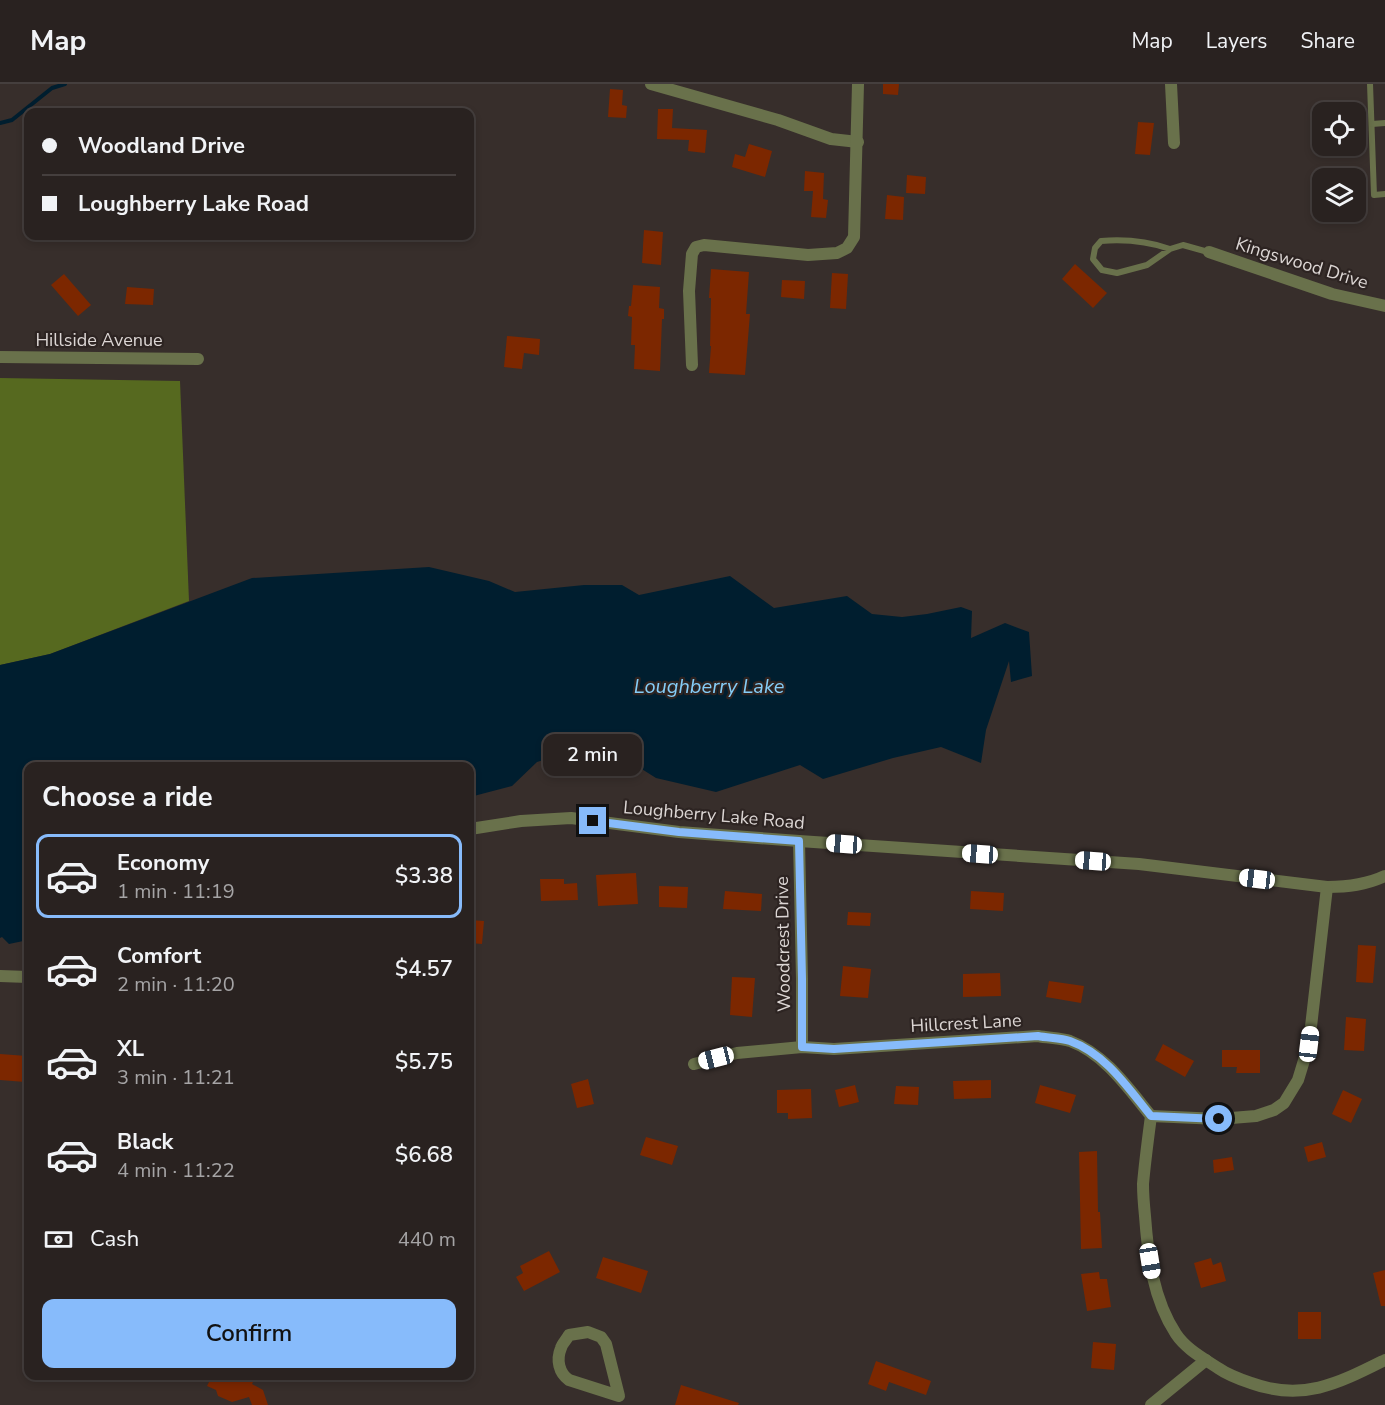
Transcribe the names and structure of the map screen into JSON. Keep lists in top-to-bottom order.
{
  "streets": {
    "street": [
      "Kingswood Drive",
      "Hillside Avenue",
      "Loughberry Lake Road",
      "Woodcrest Drive",
      "Hillcrest Lane"
    ]
  },
  "crossings": [
    ["Loughberry Lake Road", "Woodcrest Drive"],
    ["Woodcrest Drive", "Hillcrest Lane"]
  ],
  "water": ["Loughberry Lake"],
  "page": {
    "header": "Map",
    "nav": ["Map", "Layers", "Share"],
    "banner": ["Woodland Drive", "Loughberry Lake Road"],
    "bubble": "2 min",
    "heading": "Choose a ride",
    "list": [
      {
        "name": "Economy",
        "note": "1 min · 11:19",
        "value": "$3.38"
      },
      {
        "name": "Comfort",
        "note": "2 min · 11:20",
        "value": "$4.57"
      },
      {
        "name": "XL",
        "note": "3 min · 11:21",
        "value": "$5.75"
      },
      {
        "name": "Black",
        "note": "4 min · 11:22",
        "value": "$6.68"
      }
    ],
    "pay": ["Cash", "440 m"],
    "buttons": "Confirm"
  }
}
